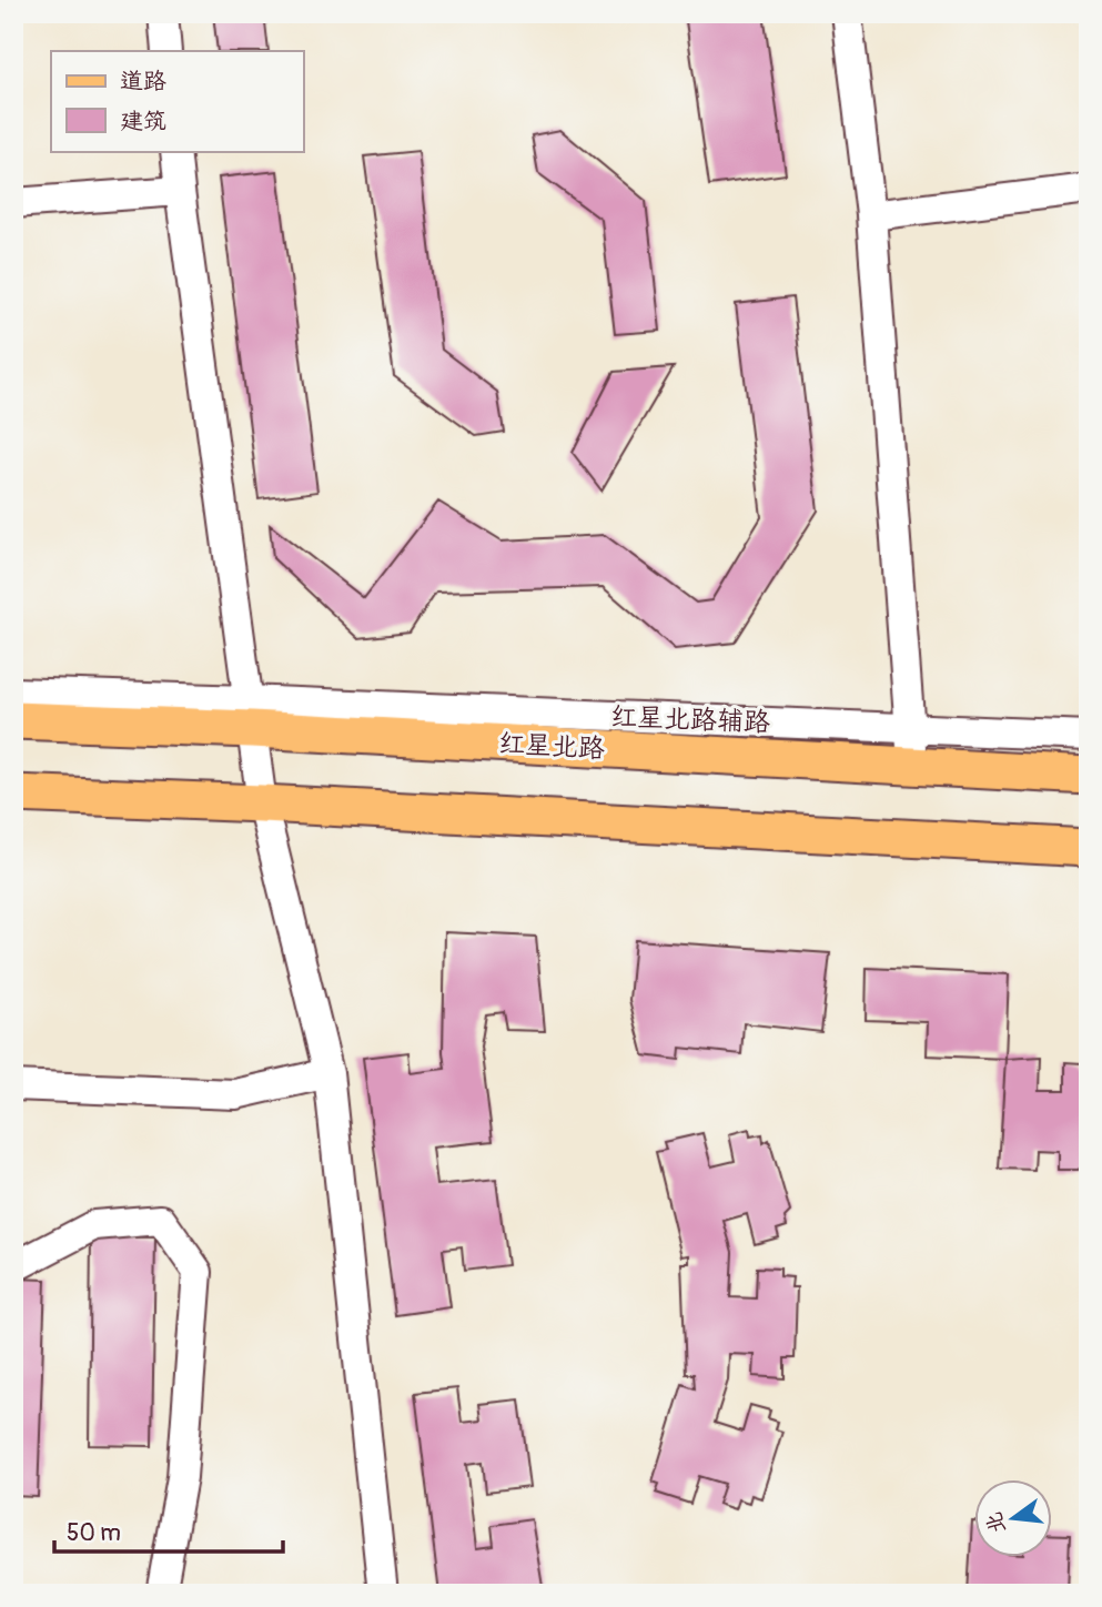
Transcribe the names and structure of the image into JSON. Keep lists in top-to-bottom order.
{
  "streets": {
    "main road": ["红星北路"],
    "street": ["红星北路辅路"]
  },
  "crossings": [
    ["红星北路辅路", "红星北路"]
  ],
  "legend": ["道路", "建筑"],
  "scale_bar": "50 m",
  "north": "left"
}
